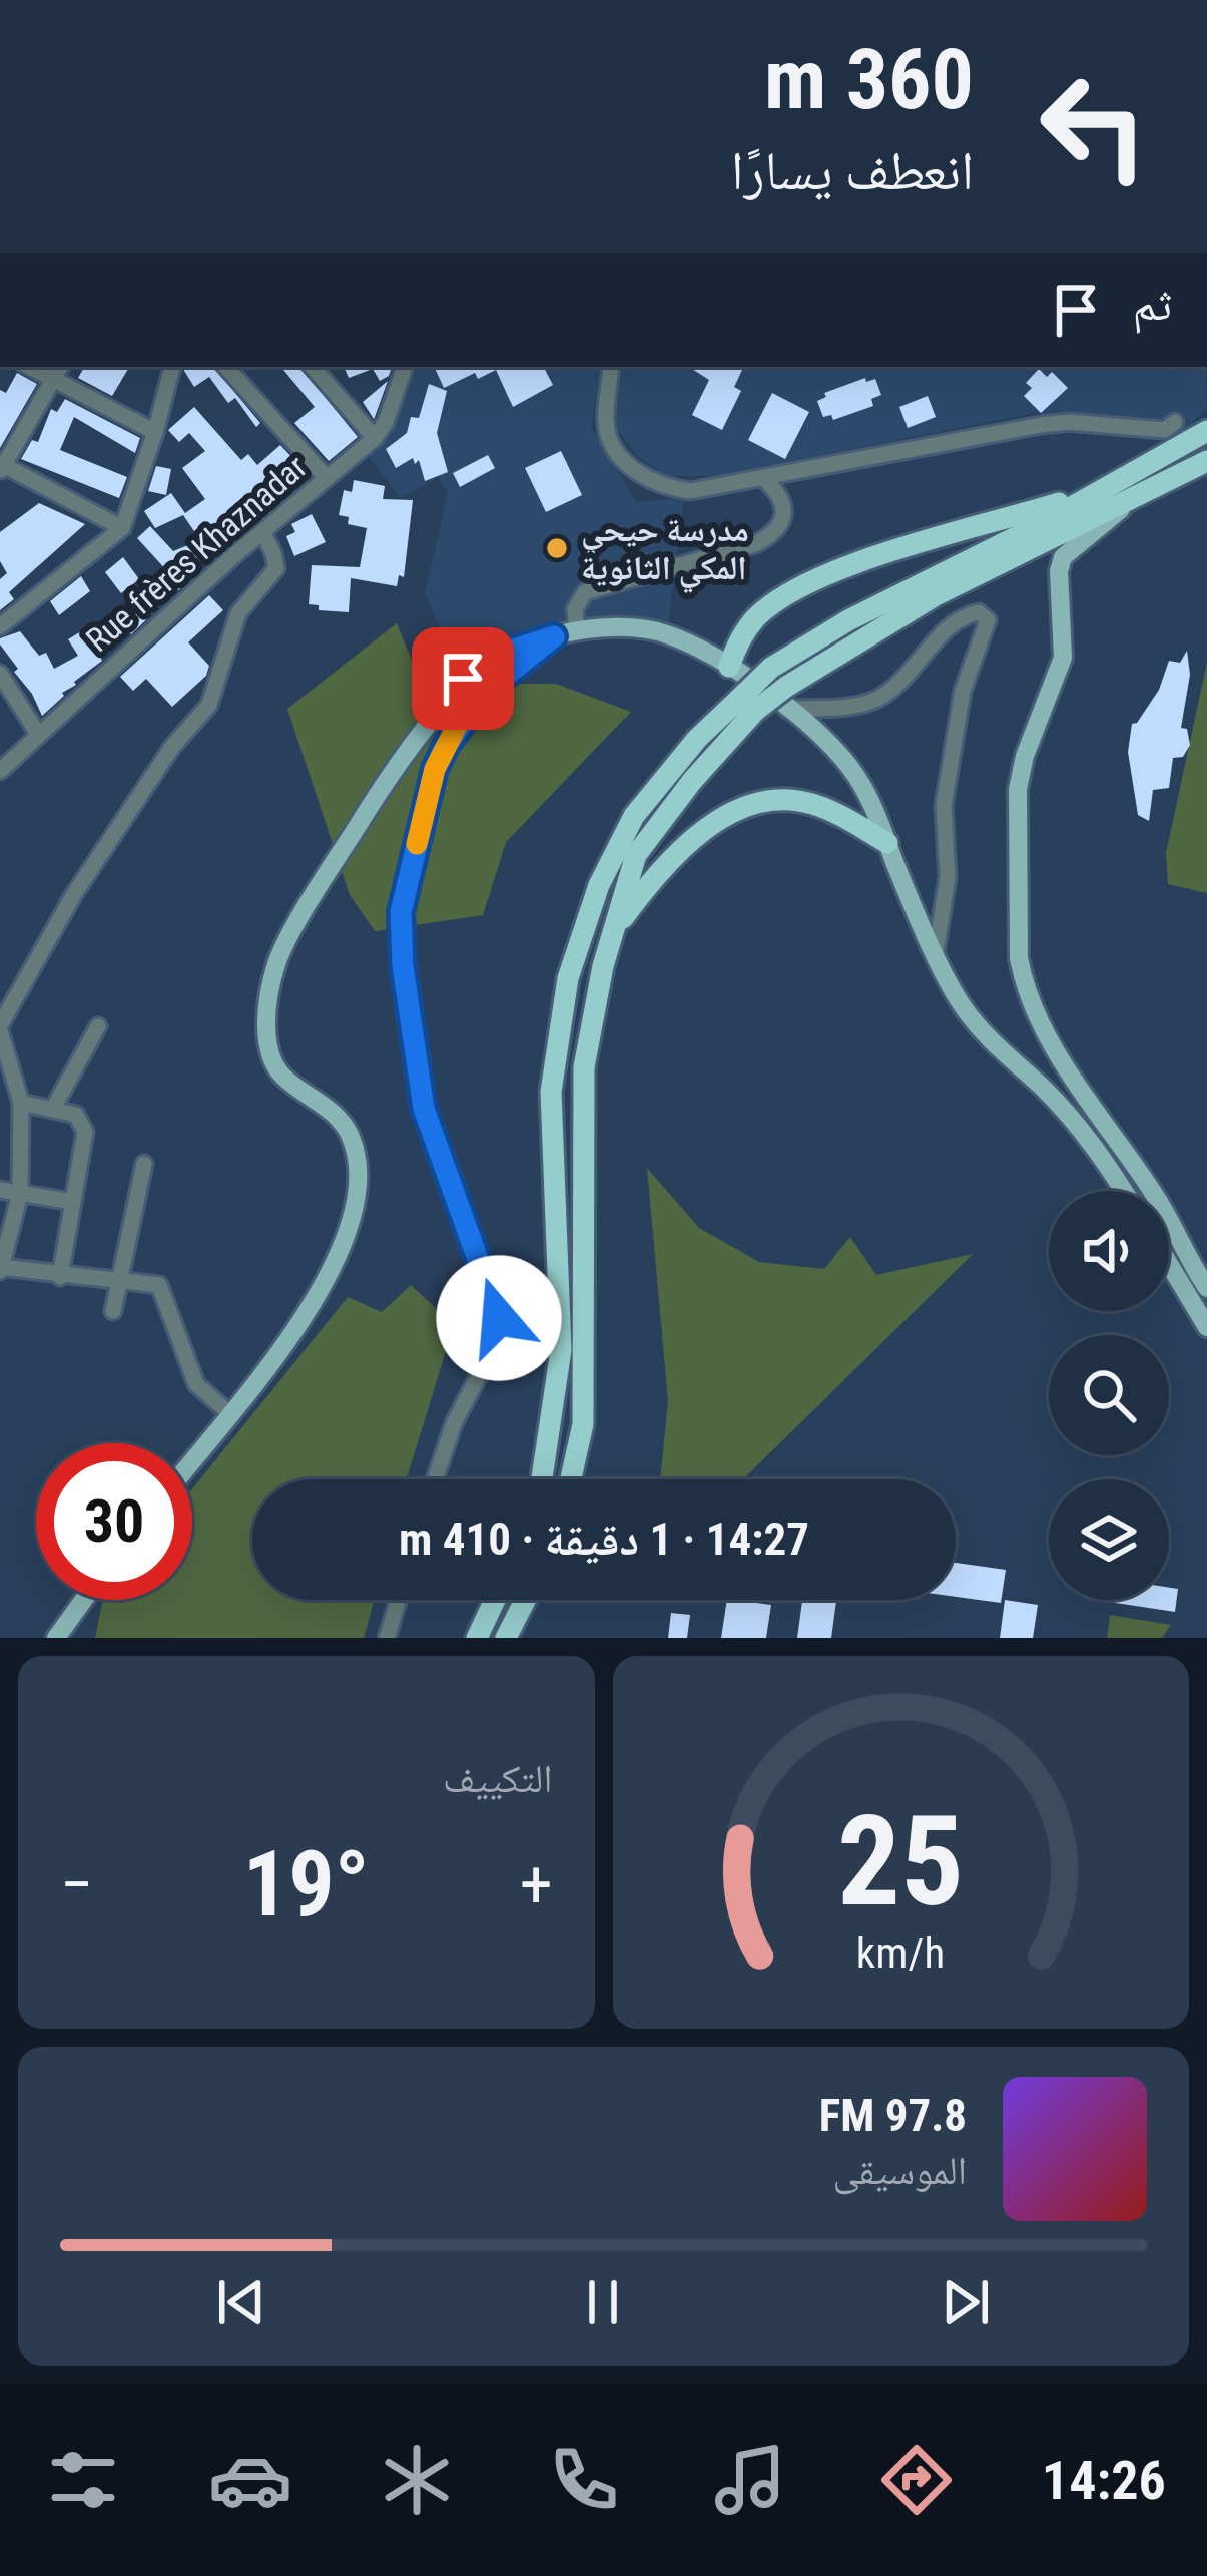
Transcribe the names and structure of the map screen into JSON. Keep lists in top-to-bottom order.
{
  "streets": {
    "street": ["Rue frères Khaznadar"]
  },
  "places": ["مدرسة حيحي المكي الثانوية"],
  "page": {
    "turn": ["360 m", "انعطف يسارًا"],
    "then": "ثم",
    "limit": "30",
    "trip": "14:27 · 1 دقيقة · 410 m",
    "tile": "التكييف",
    "heat": ["−", "19°", "+"],
    "song": ["97.8 FM", "الموسيقى"],
    "tabs": "14:26",
    "gauge": ["25", "km/h"]
  }
}
